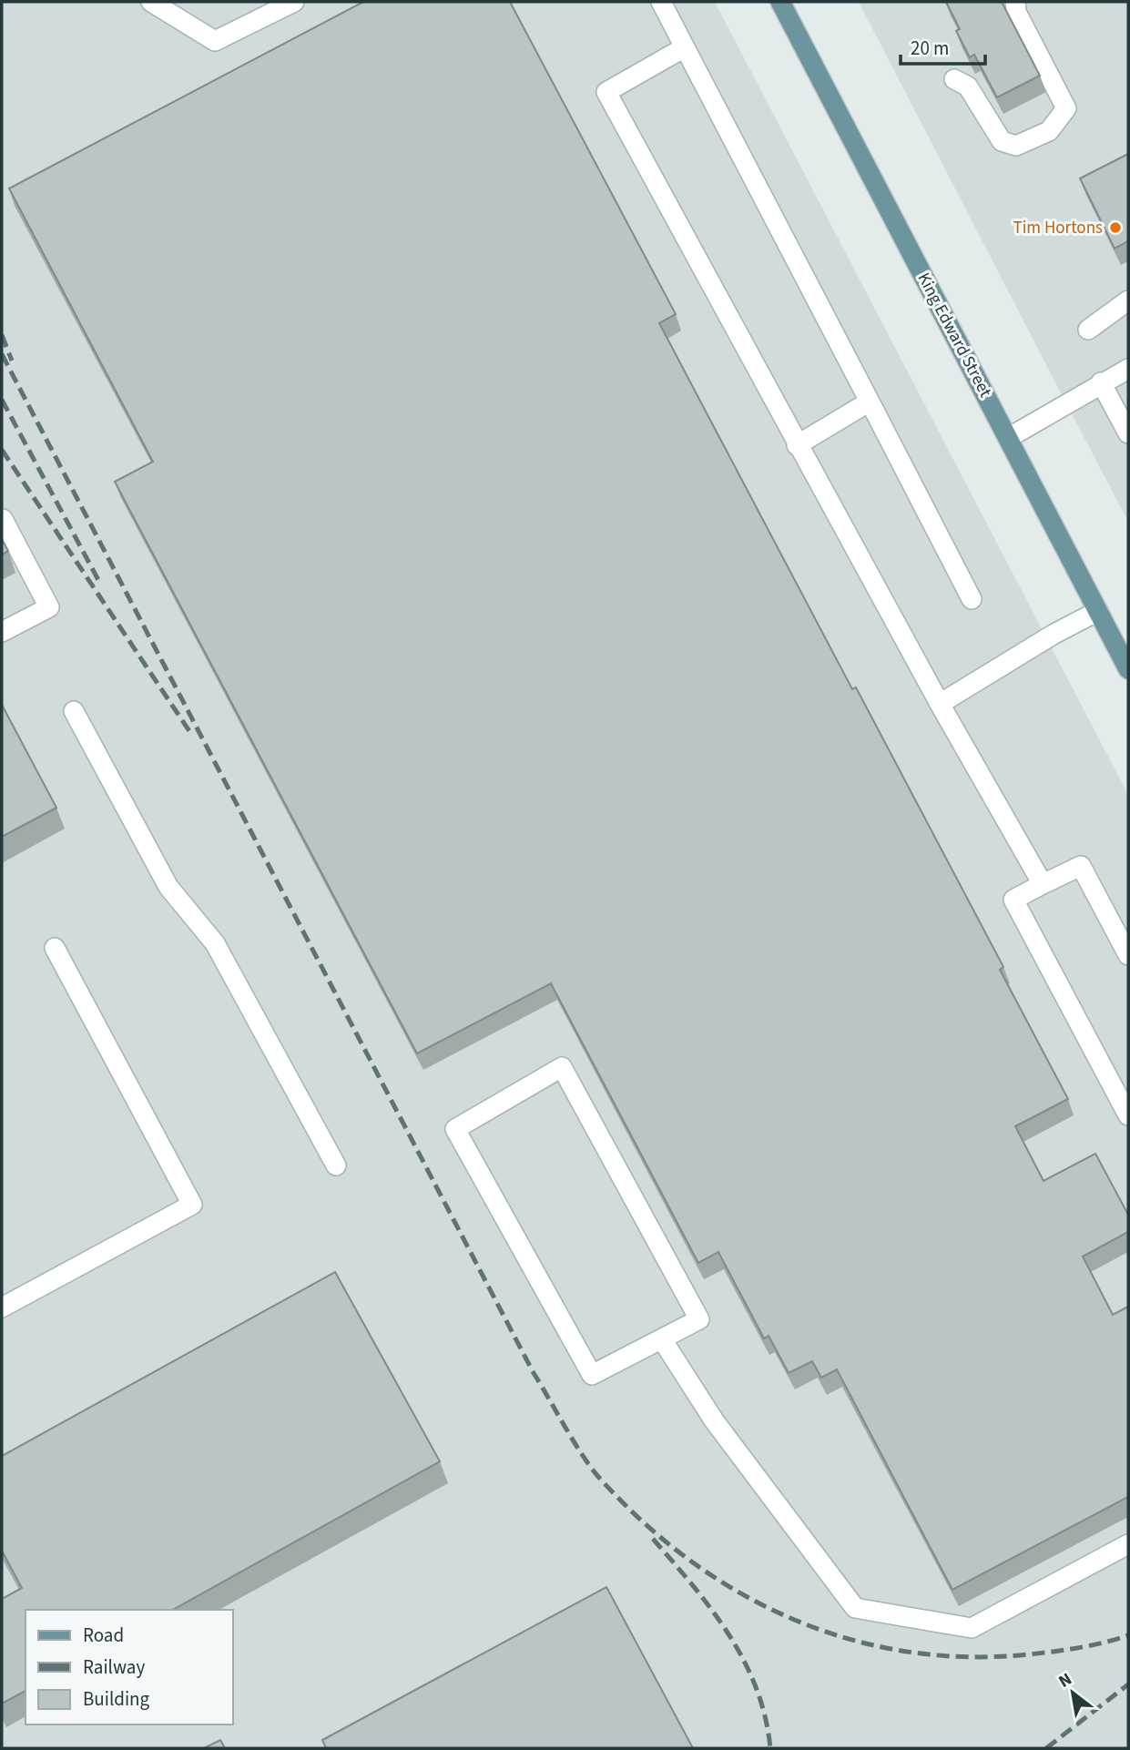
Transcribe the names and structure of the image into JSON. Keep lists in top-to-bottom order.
{
  "streets": {
    "main road": ["King Edward Street"]
  },
  "places": ["Tim Hortons"],
  "legend": ["Road", "Railway", "Building"],
  "scale_bar": "20 m",
  "north": "top left"
}
